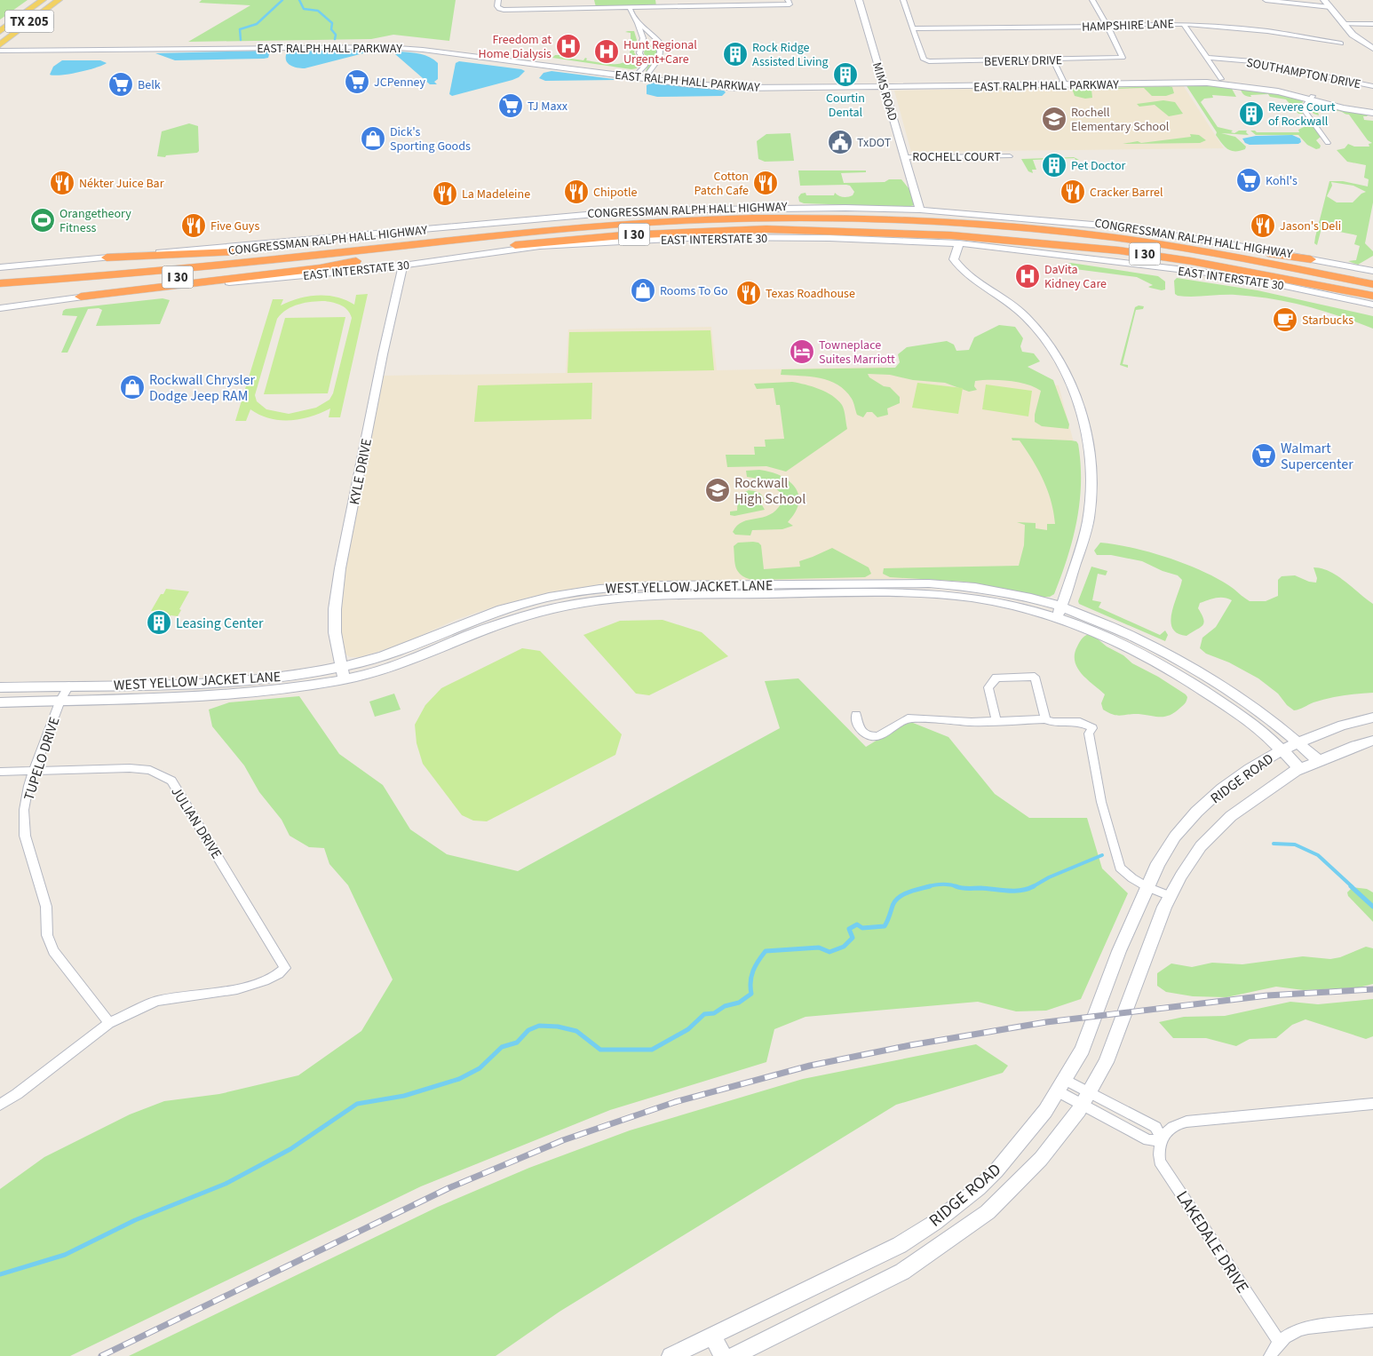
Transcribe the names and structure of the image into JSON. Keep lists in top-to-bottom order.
{
  "streets": {
    "highway": ["CONGRESSMAN RALPH HALL HIGHWAY", "I 30"],
    "main road": [
      "TX 205",
      "EAST RALPH HALL PARKWAY",
      "MIMS ROAD",
      "EAST INTERSTATE 30",
      "KYLE DRIVE",
      "WEST YELLOW JACKET LANE",
      "RIDGE ROAD"
    ],
    "street": [
      "HAMPSHIRE LANE",
      "BEVERLY DRIVE",
      "SOUTHAMPTON DRIVE",
      "ROCHELL COURT",
      "TUPELO DRIVE",
      "JULIAN DRIVE",
      "LAKEDALE DRIVE"
    ]
  },
  "crossings": [
    ["TX 205", "EAST RALPH HALL PARKWAY"],
    ["HAMPSHIRE LANE", "BEVERLY DRIVE"],
    ["EAST RALPH HALL PARKWAY", "MIMS ROAD"],
    ["MIMS ROAD", "ROCHELL COURT"],
    ["EAST INTERSTATE 30", "KYLE DRIVE"],
    ["KYLE DRIVE", "WEST YELLOW JACKET LANE"],
    ["WEST YELLOW JACKET LANE", "TUPELO DRIVE"],
    ["WEST YELLOW JACKET LANE", "RIDGE ROAD"],
    ["TUPELO DRIVE", "JULIAN DRIVE"]
  ],
  "places": {
    "hospital": ["Freedom at Home Dialysis", "Hunt Regional Urgent+Care", "DaVita Kidney Care"],
    "building": [
      "Rock Ridge Assisted Living",
      "Courtin Dental",
      "Revere Court of Rockwall",
      "Pet Doctor",
      "Leasing Center"
    ],
    "supermarket": [
      "JCPenney",
      "Belk",
      "TJ Maxx",
      "Kohl's",
      "Walmart Supercenter"
    ],
    "school or university": ["Rochell Elementary School", "Rockwall High School"],
    "shop": ["Dick's Sporting Goods", "Rooms To Go", "Rockwall Chrysler Dodge Jeep RAM"],
    "public building": ["TxDOT"],
    "restaurant": [
      "Nékter Juice Bar",
      "Cotton Patch Cafe",
      "Chipotle",
      "Cracker Barrel",
      "La Madeleine",
      "Five Guys",
      "Jason's Deli",
      "Texas Roadhouse"
    ],
    "sports": ["Orangetheory Fitness"],
    "cafe": ["Starbucks"],
    "hotel": ["Towneplace Suites Marriott"]
  }
}
